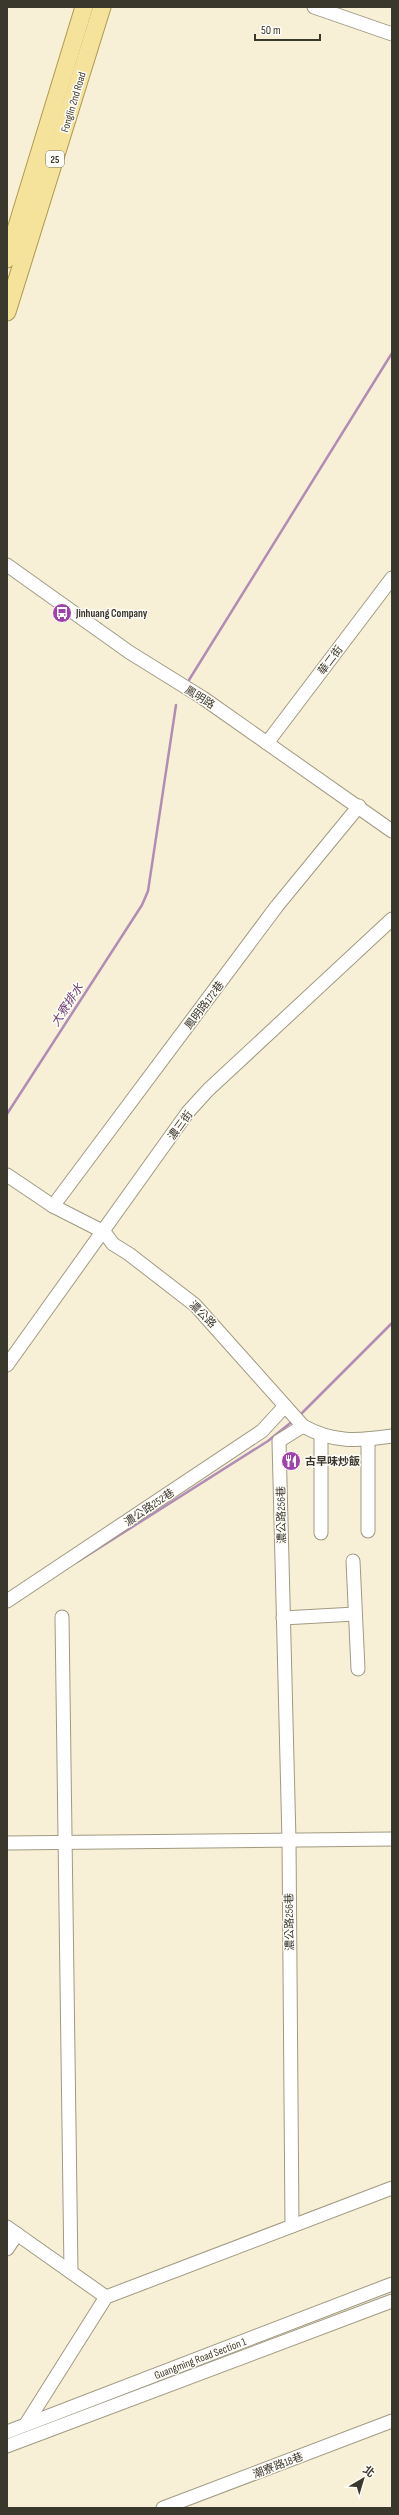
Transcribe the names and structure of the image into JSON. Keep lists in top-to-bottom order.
{
  "streets": {
    "main road": ["Fonglin 2nd Road", "25"],
    "street": [
      "華二街",
      "鳳明路",
      "鳳明路172巷",
      "濃三街",
      "濃公路",
      "濃公路252巷",
      "濃公路256巷",
      "Guangming Road Section 1",
      "潮寮路18巷"
    ]
  },
  "crossings": [
    ["華二街", "鳳明路"],
    ["鳳明路", "鳳明路172巷"],
    ["鳳明路172巷", "濃公路"],
    ["濃三街", "濃公路"],
    ["濃公路", "濃公路252巷"],
    ["濃公路", "濃公路256巷"],
    ["濃公路252巷", "濃公路256巷"]
  ],
  "water": ["大寮排水"],
  "places": {
    "bus stop": ["Jinhuang Company"],
    "restaurant": ["古早味炒飯"]
  },
  "scale_bar": "50 m",
  "north": "top right"
}
